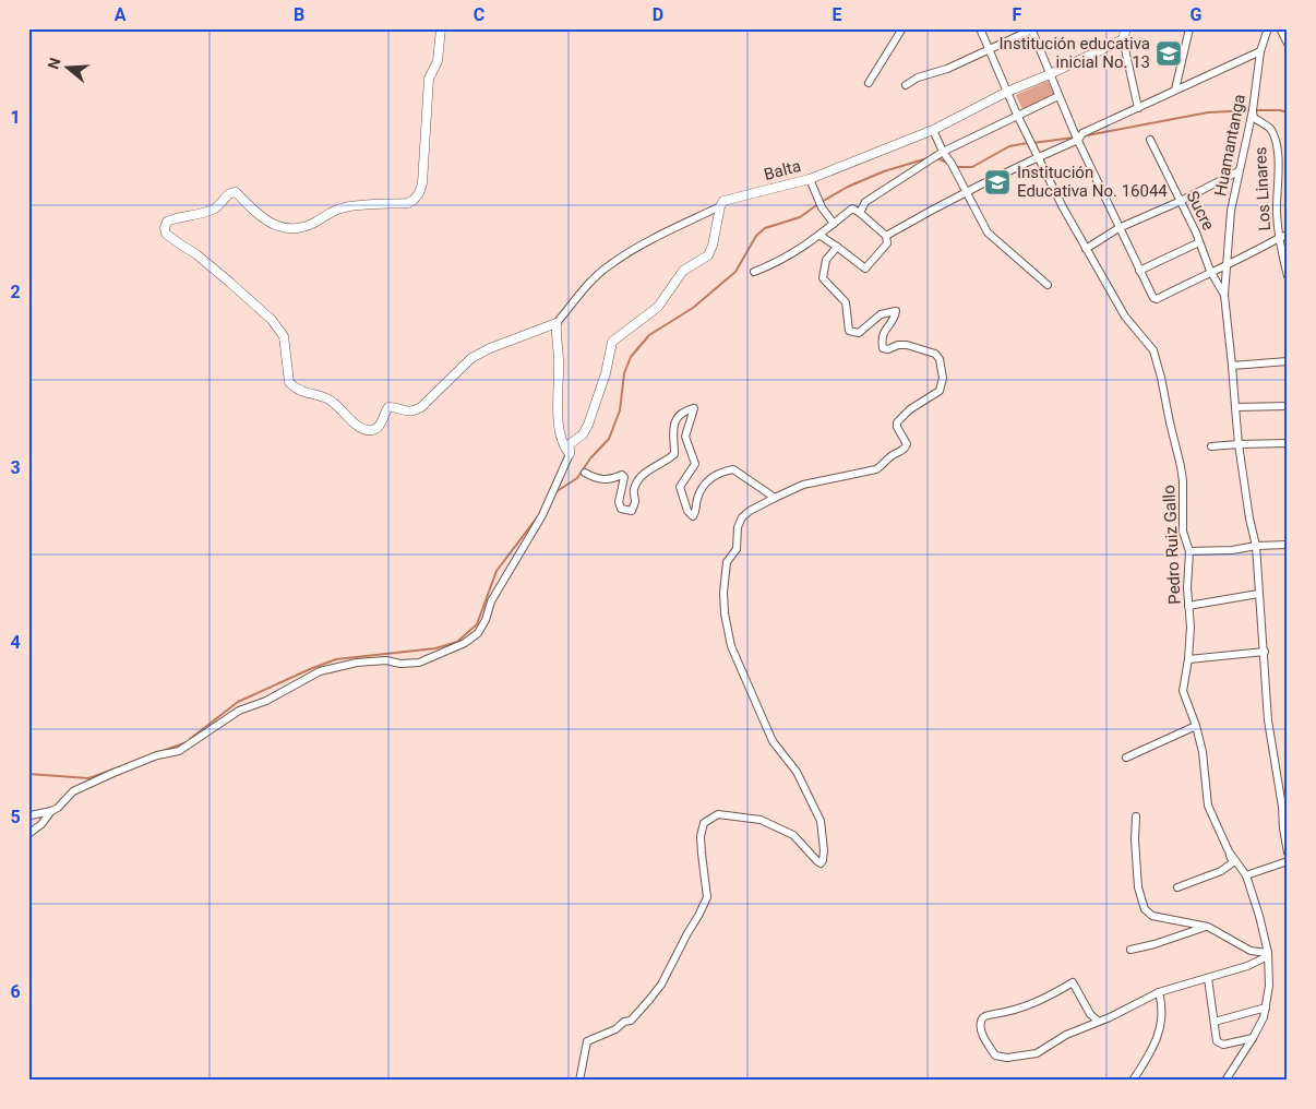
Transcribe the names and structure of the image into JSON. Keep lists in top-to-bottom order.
{
  "streets": {
    "street": [
      "Huamantanga",
      "Balta",
      "Los Linares",
      "Sucre",
      "Pedro Ruiz Gallo"
    ]
  },
  "crossings": [
    ["Huamantanga", "Los Linares"],
    ["Huamantanga", "Sucre"],
    ["Balta", "Pedro Ruiz Gallo"]
  ],
  "places": {
    "school or university": ["Institución educativa inicial No. 13", "Institución Educativa No. 16044"]
  },
  "north": "left",
  "grid": {
    "columns": [
      "A",
      "B",
      "C",
      "D",
      "E",
      "F",
      "G"
    ],
    "rows": [
      "1",
      "2",
      "3",
      "4",
      "5",
      "6"
    ]
  }
}
